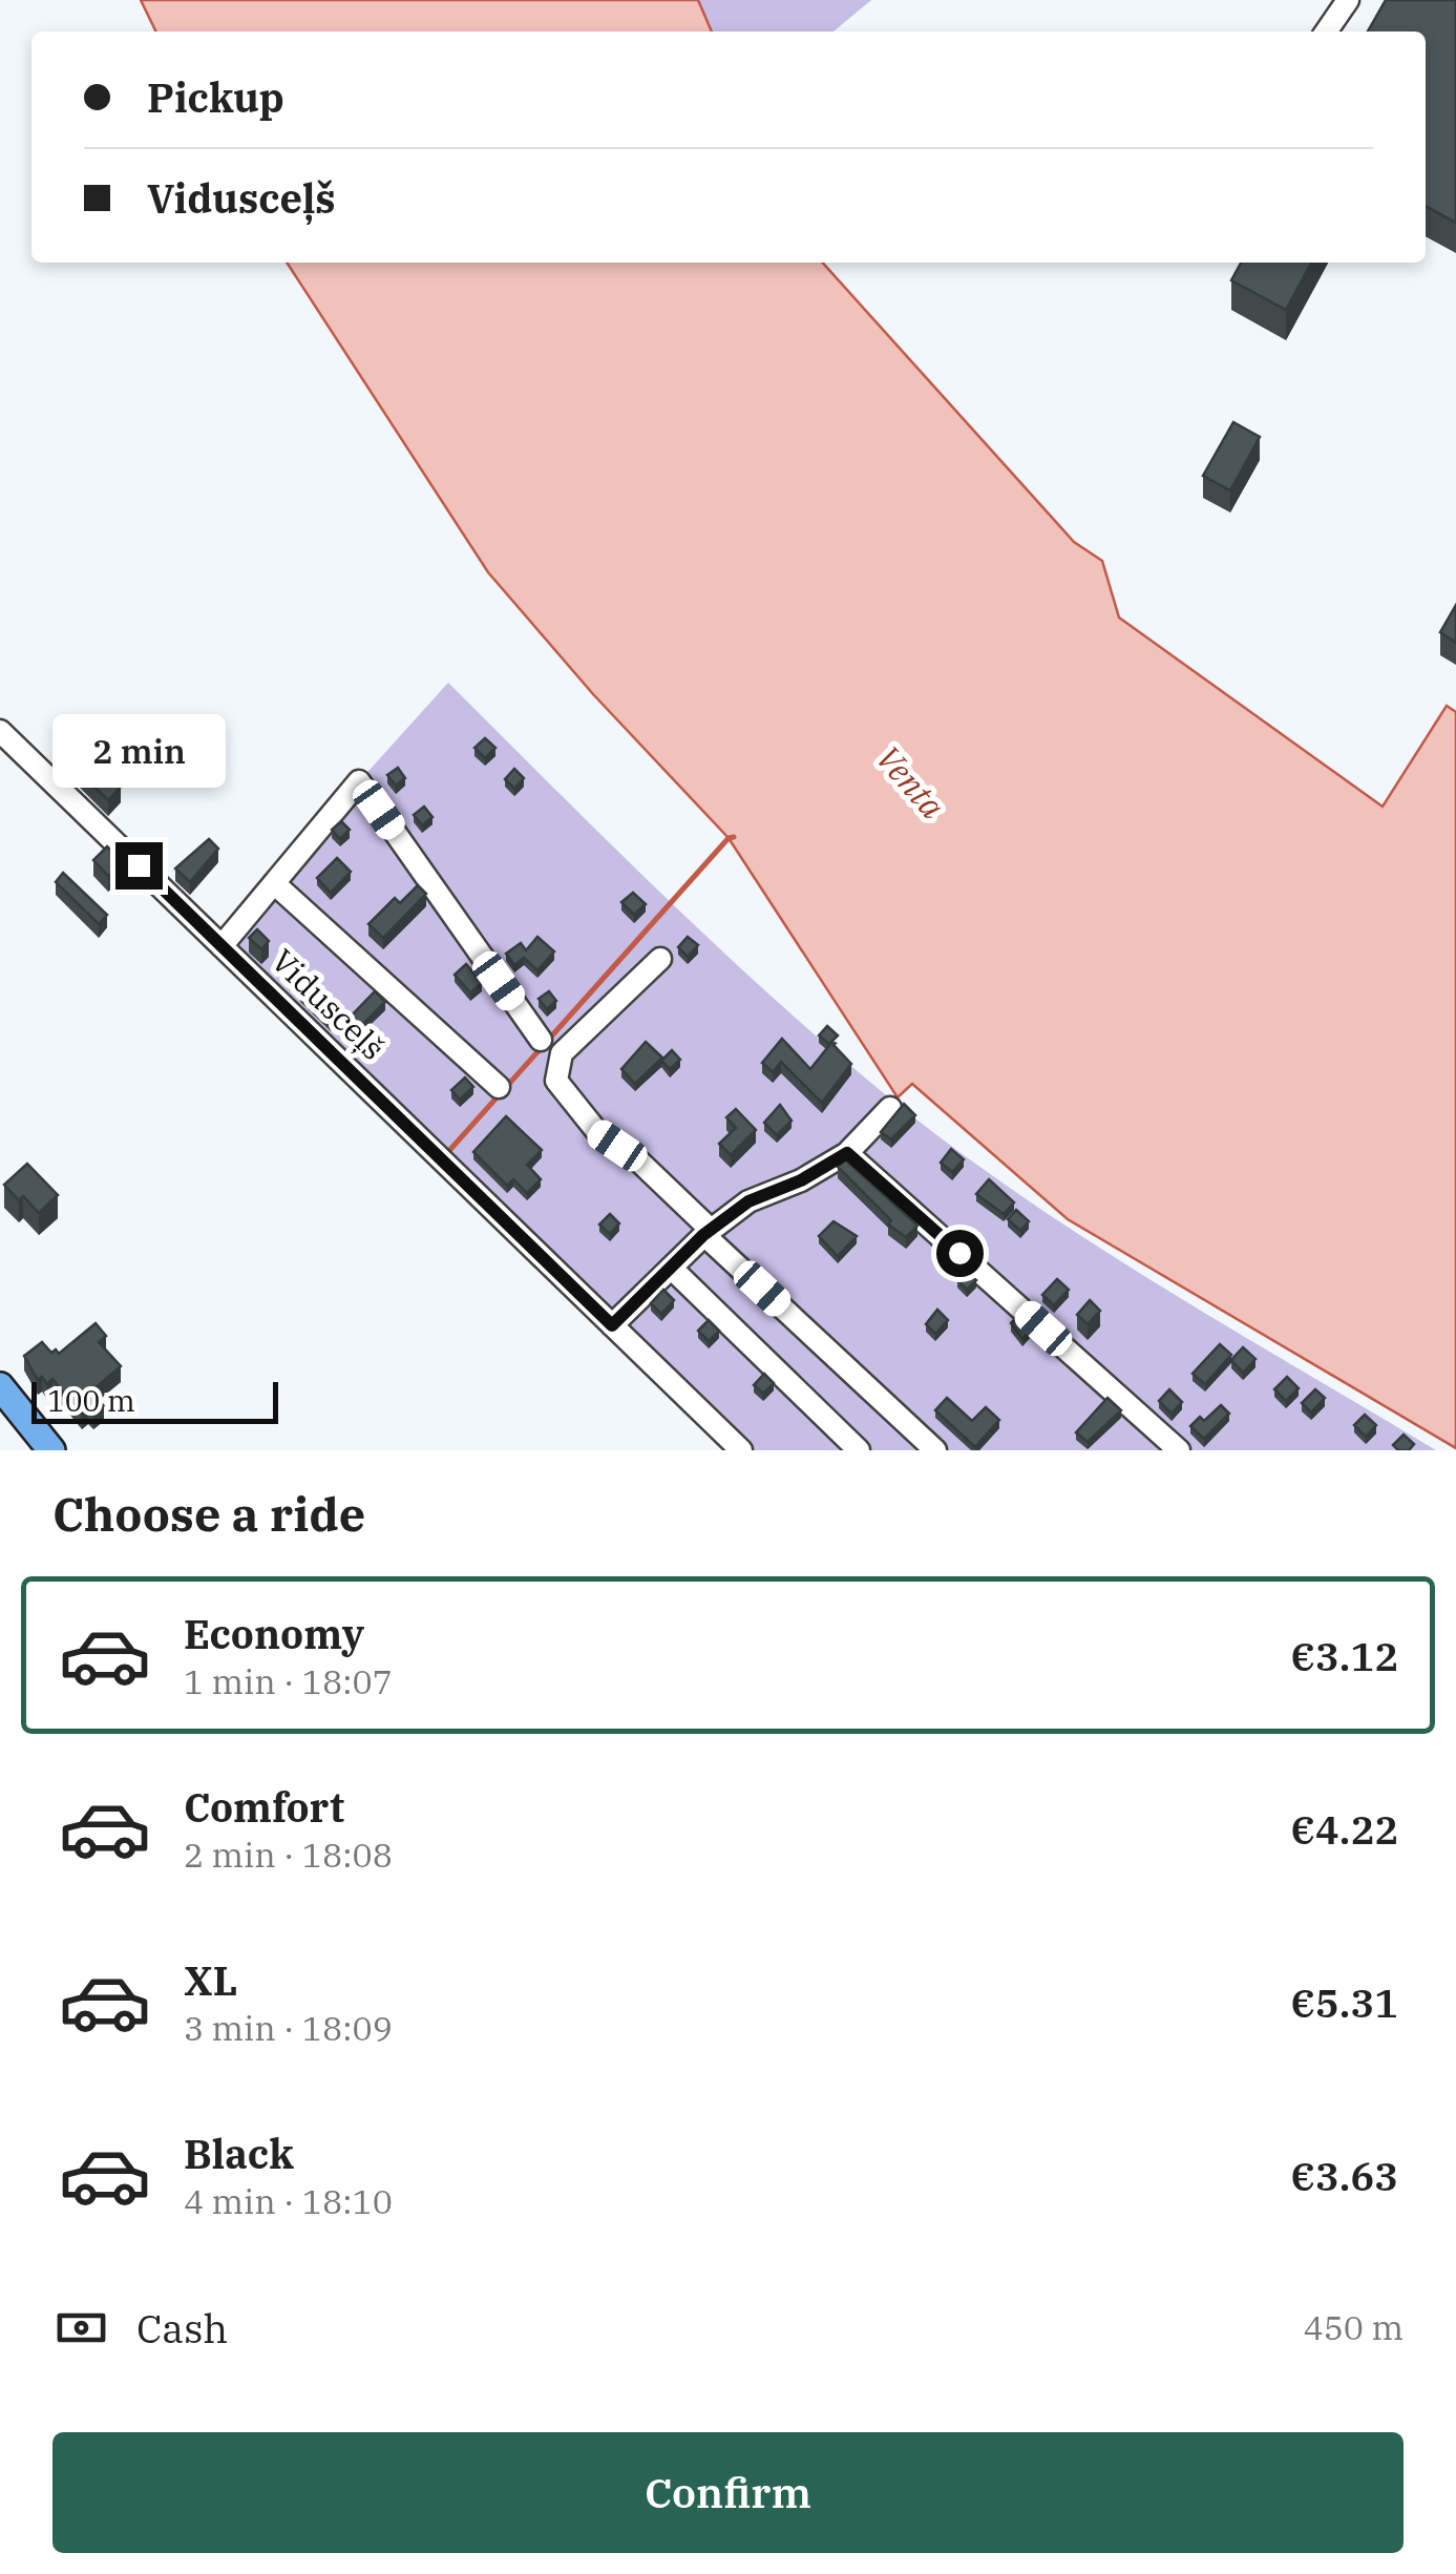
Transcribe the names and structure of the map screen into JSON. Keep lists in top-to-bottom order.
{
  "streets": {
    "street": ["Vidusceļš"]
  },
  "water": ["Venta"],
  "scale_bar": "100 m",
  "page": {
    "banner": ["Pickup", "Vidusceļš"],
    "bubble": "2 min",
    "scale": "100 m",
    "heading": "Choose a ride",
    "list": [
      {
        "name": "Economy",
        "note": "1 min · 18:07",
        "value": "€3.12"
      },
      {
        "name": "Comfort",
        "note": "2 min · 18:08",
        "value": "€4.22"
      },
      {
        "name": "XL",
        "note": "3 min · 18:09",
        "value": "€5.31"
      },
      {
        "name": "Black",
        "note": "4 min · 18:10",
        "value": "€3.63"
      }
    ],
    "pay": ["Cash", "450 m"],
    "buttons": "Confirm"
  }
}
